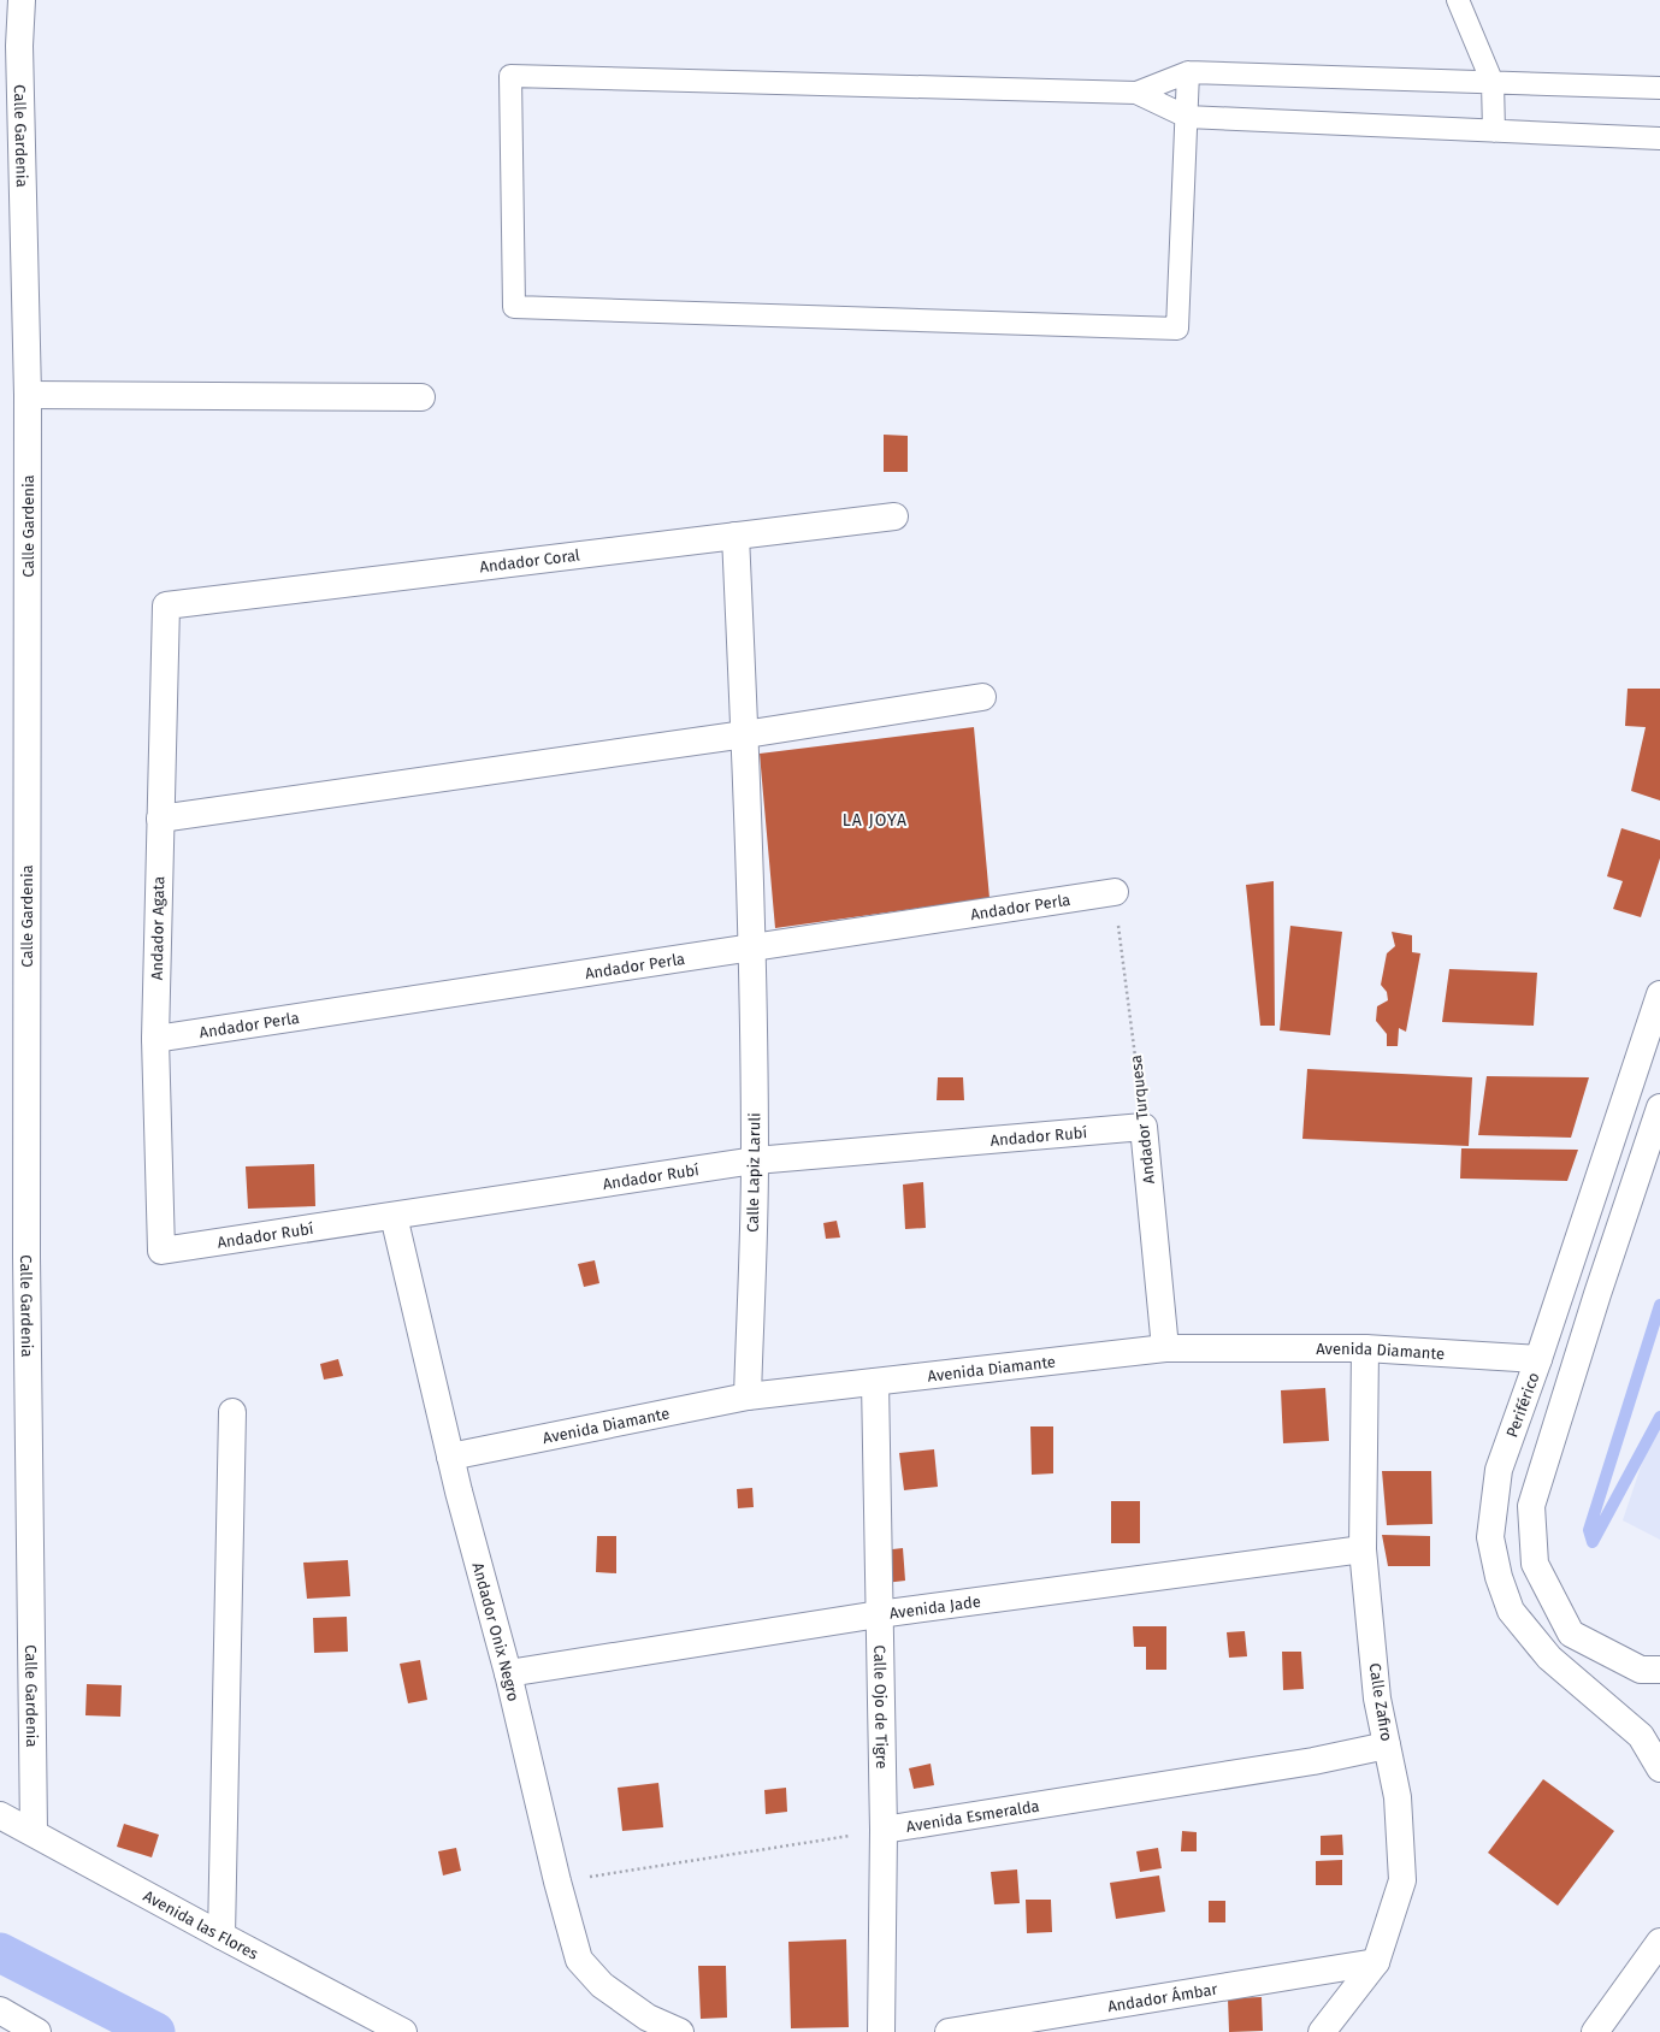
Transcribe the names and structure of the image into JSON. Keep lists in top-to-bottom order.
{
  "streets": {
    "street": [
      "Calle Gardenia",
      "Andador Coral",
      "Andador Perla",
      "Andador Agata",
      "Andador Turquesa",
      "Andador Rubí",
      "Calle Lapiz Laruli",
      "Avenida Diamante",
      "Periférico",
      "Avenida Jade",
      "Andador Onix Negro",
      "Calle Zafiro",
      "Calle Ojo de Tigre",
      "Avenida Esmeralda",
      "Avenida las Flores",
      "Andador Ámbar"
    ]
  },
  "crossings": [
    ["Calle Gardenia", "Avenida las Flores"],
    ["Andador Coral", "Andador Agata"],
    ["Andador Coral", "Calle Lapiz Laruli"],
    ["Andador Perla", "Andador Agata"],
    ["Andador Perla", "Andador Turquesa"],
    ["Andador Perla", "Calle Lapiz Laruli"],
    ["Andador Agata", "Andador Rubí"],
    ["Andador Turquesa", "Andador Rubí"],
    ["Andador Turquesa", "Avenida Diamante"],
    ["Andador Rubí", "Calle Lapiz Laruli"],
    ["Andador Rubí", "Andador Onix Negro"],
    ["Calle Lapiz Laruli", "Avenida Diamante"],
    ["Avenida Diamante", "Periférico"],
    ["Avenida Diamante", "Andador Onix Negro"],
    ["Avenida Diamante", "Calle Zafiro"],
    ["Avenida Diamante", "Calle Ojo de Tigre"],
    ["Avenida Jade", "Andador Onix Negro"],
    ["Avenida Jade", "Calle Zafiro"],
    ["Avenida Jade", "Calle Ojo de Tigre"],
    ["Andador Onix Negro", "Avenida Esmeralda"],
    ["Calle Zafiro", "Avenida Esmeralda"],
    ["Calle Zafiro", "Andador Ámbar"],
    ["Calle Ojo de Tigre", "Avenida Esmeralda"]
  ],
  "districts": ["LA JOYA"]
}
